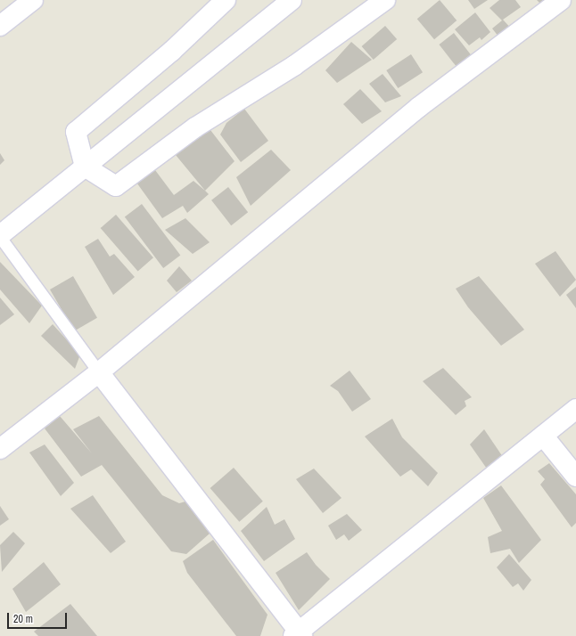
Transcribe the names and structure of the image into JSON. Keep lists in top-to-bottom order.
{
  "scale_bar": "20 m"
}
